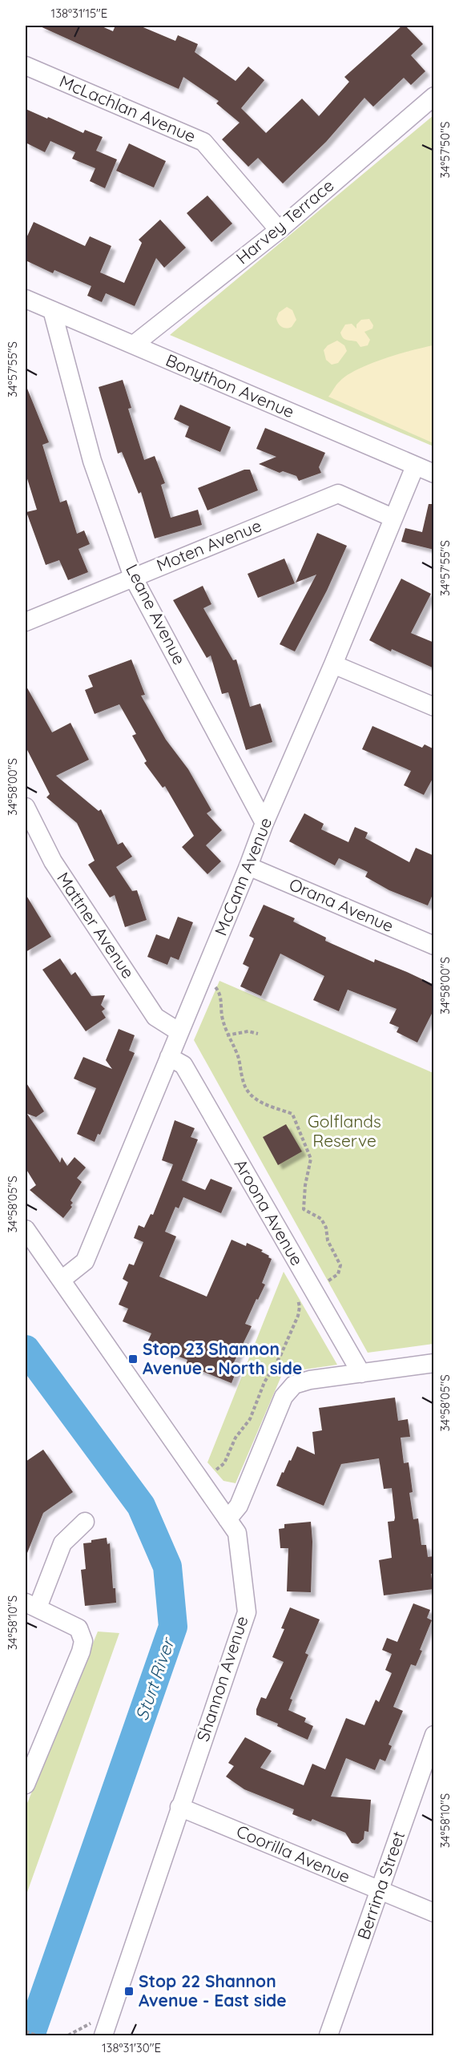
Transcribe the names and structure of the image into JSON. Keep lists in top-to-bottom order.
{
  "streets": {
    "street": [
      "McLachlan Avenue",
      "Harvey Terrace",
      "Bonython Avenue",
      "Moten Avenue",
      "Leane Avenue",
      "McCann Avenue",
      "Orana Avenue",
      "Mattner Avenue",
      "Aroona Avenue",
      "Shannon Avenue",
      "Coorilla Avenue",
      "Berrima Street"
    ]
  },
  "crossings": [
    ["McLachlan Avenue", "Harvey Terrace"],
    ["Harvey Terrace", "Bonython Avenue"],
    ["Bonython Avenue", "Leane Avenue"],
    ["Bonython Avenue", "McCann Avenue"],
    ["Moten Avenue", "Leane Avenue"],
    ["Moten Avenue", "McCann Avenue"],
    ["Leane Avenue", "McCann Avenue"],
    ["McCann Avenue", "Orana Avenue"],
    ["McCann Avenue", "Mattner Avenue"],
    ["McCann Avenue", "Aroona Avenue"],
    ["McCann Avenue", "Shannon Avenue"],
    ["Shannon Avenue", "Coorilla Avenue"],
    ["Coorilla Avenue", "Berrima Street"]
  ],
  "water": ["Sturt River"],
  "parks": ["Golflands Reserve"],
  "places": {
    "transit": ["Stop 23 Shannon Avenue - North side", "Stop 22 Shannon Avenue - East side"]
  },
  "coordinates": [
    "138°31'15\"E",
    "34°57'50\"S",
    "34°57'55\"S",
    "34°58'00\"S",
    "34°58'05\"S",
    "34°58'10\"S",
    "138°31'30\"E"
  ]
}
